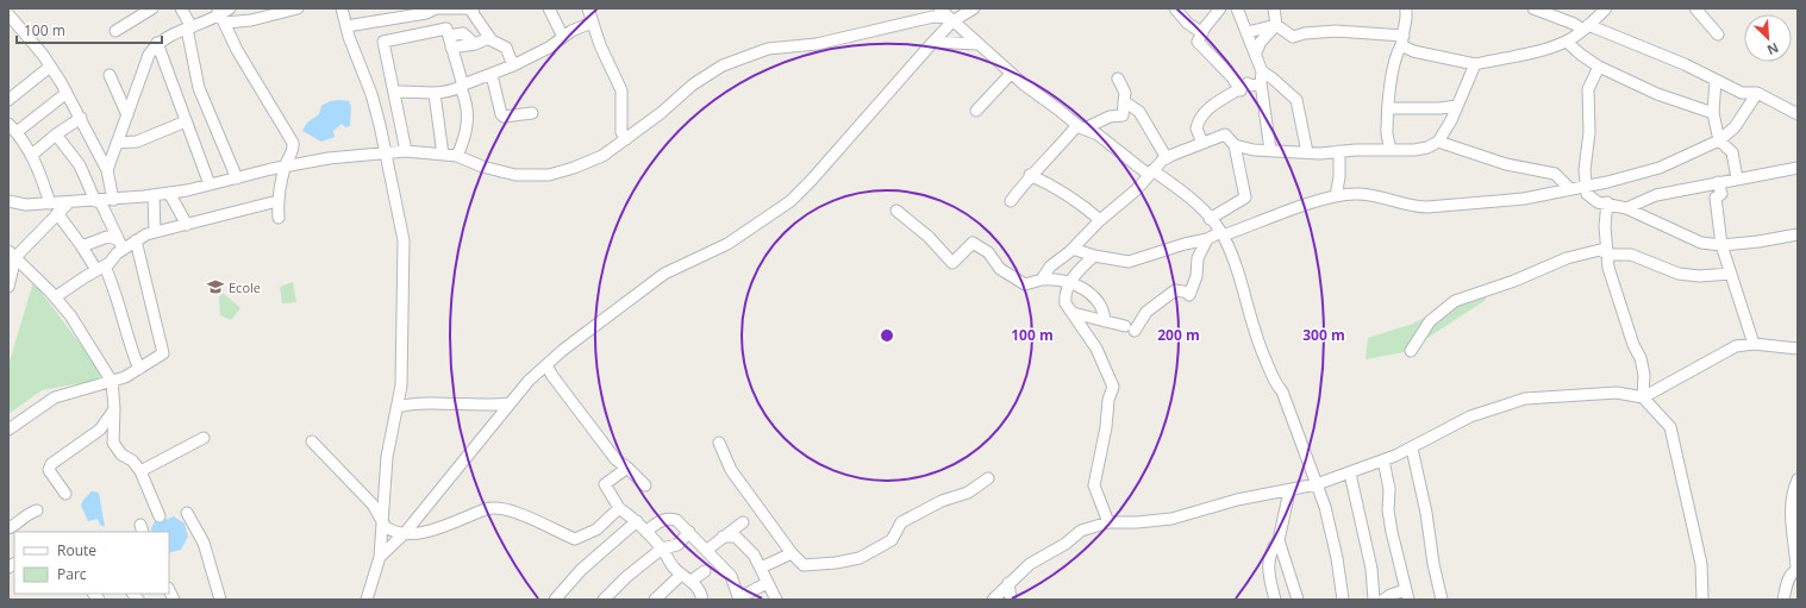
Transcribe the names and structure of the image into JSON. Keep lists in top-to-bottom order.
{
  "places": {
    "school or university": ["Ecole"]
  },
  "legend": ["Route", "Parc"],
  "scale_bar": "100 m",
  "north": "bottom right",
  "rings": ["100 m", "200 m", "300 m"]
}
